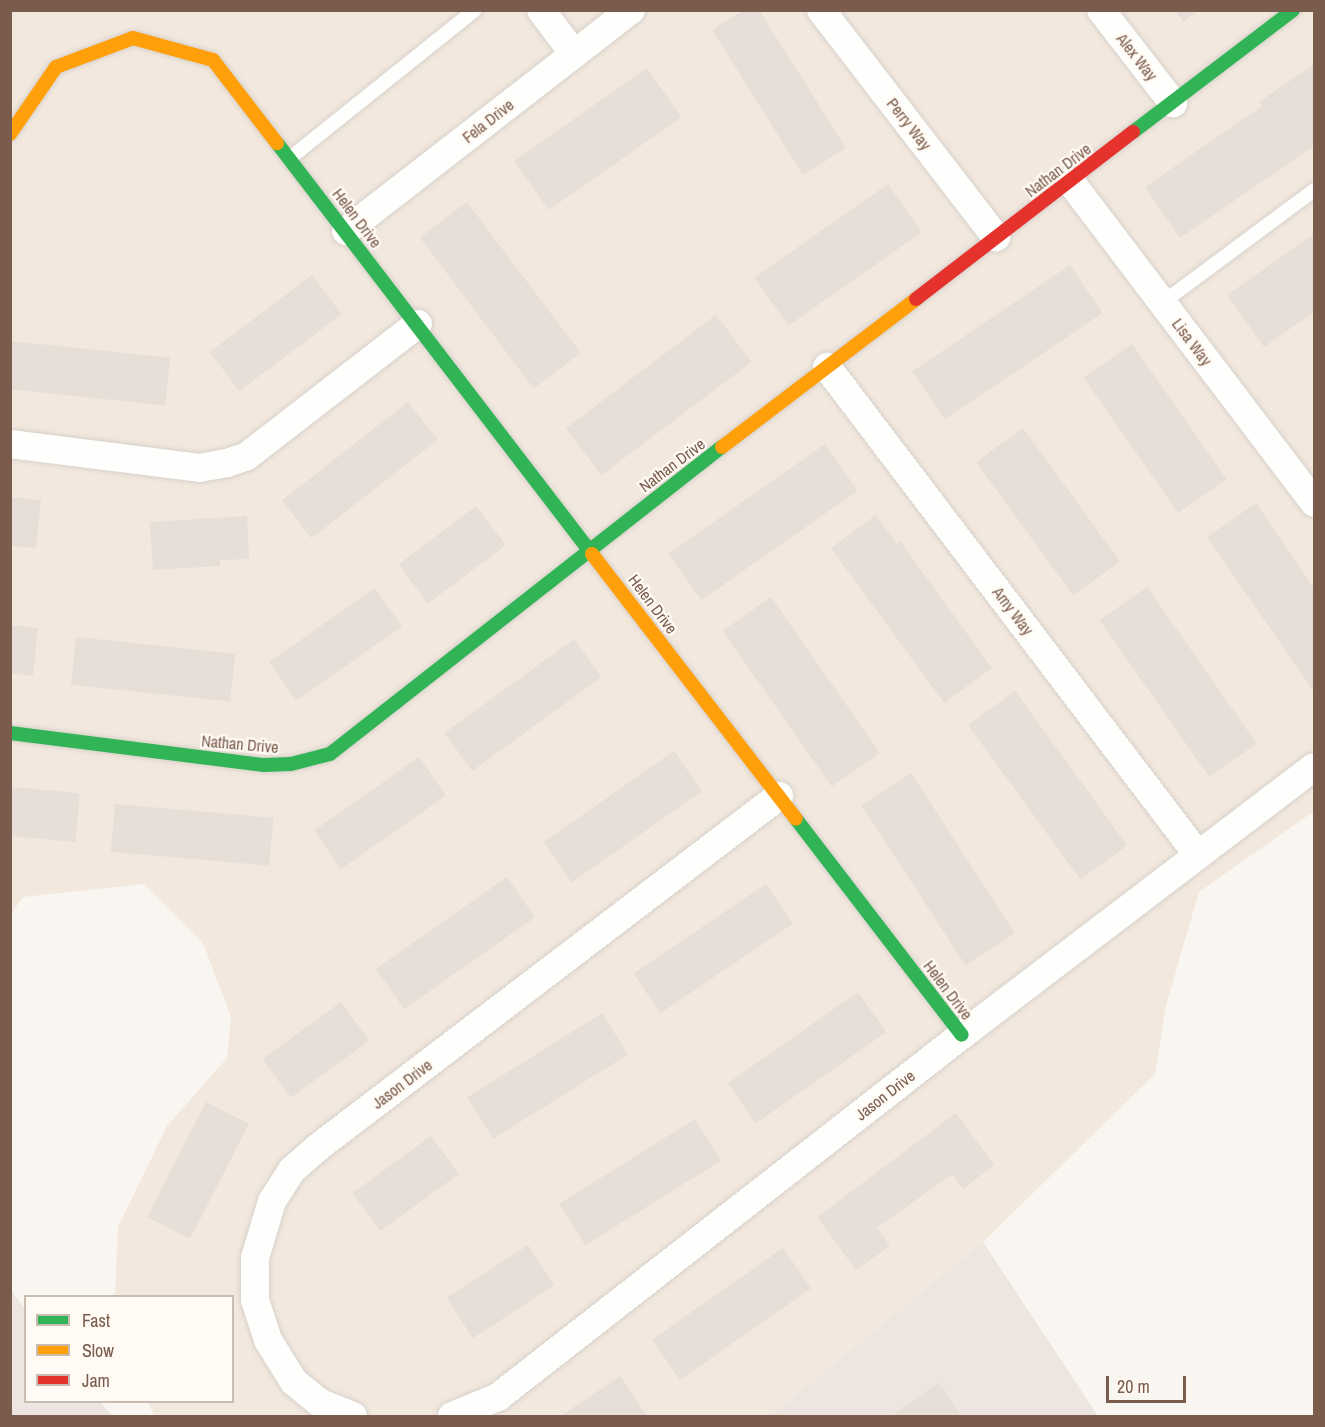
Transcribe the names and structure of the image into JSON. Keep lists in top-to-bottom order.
{
  "streets": {
    "street": [
      "Alex Way",
      "Fela Drive",
      "Perry Way",
      "Nathan Drive",
      "Helen Drive",
      "Lisa Way",
      "Amy Way",
      "Jason Drive"
    ]
  },
  "crossings": [
    ["Alex Way", "Nathan Drive"],
    ["Fela Drive", "Helen Drive"],
    ["Perry Way", "Nathan Drive"],
    ["Nathan Drive", "Helen Drive"],
    ["Nathan Drive", "Lisa Way"],
    ["Nathan Drive", "Amy Way"],
    ["Helen Drive", "Jason Drive"],
    ["Amy Way", "Jason Drive"]
  ],
  "legend": ["Fast", "Slow", "Jam"],
  "scale_bar": "20 m"
}
